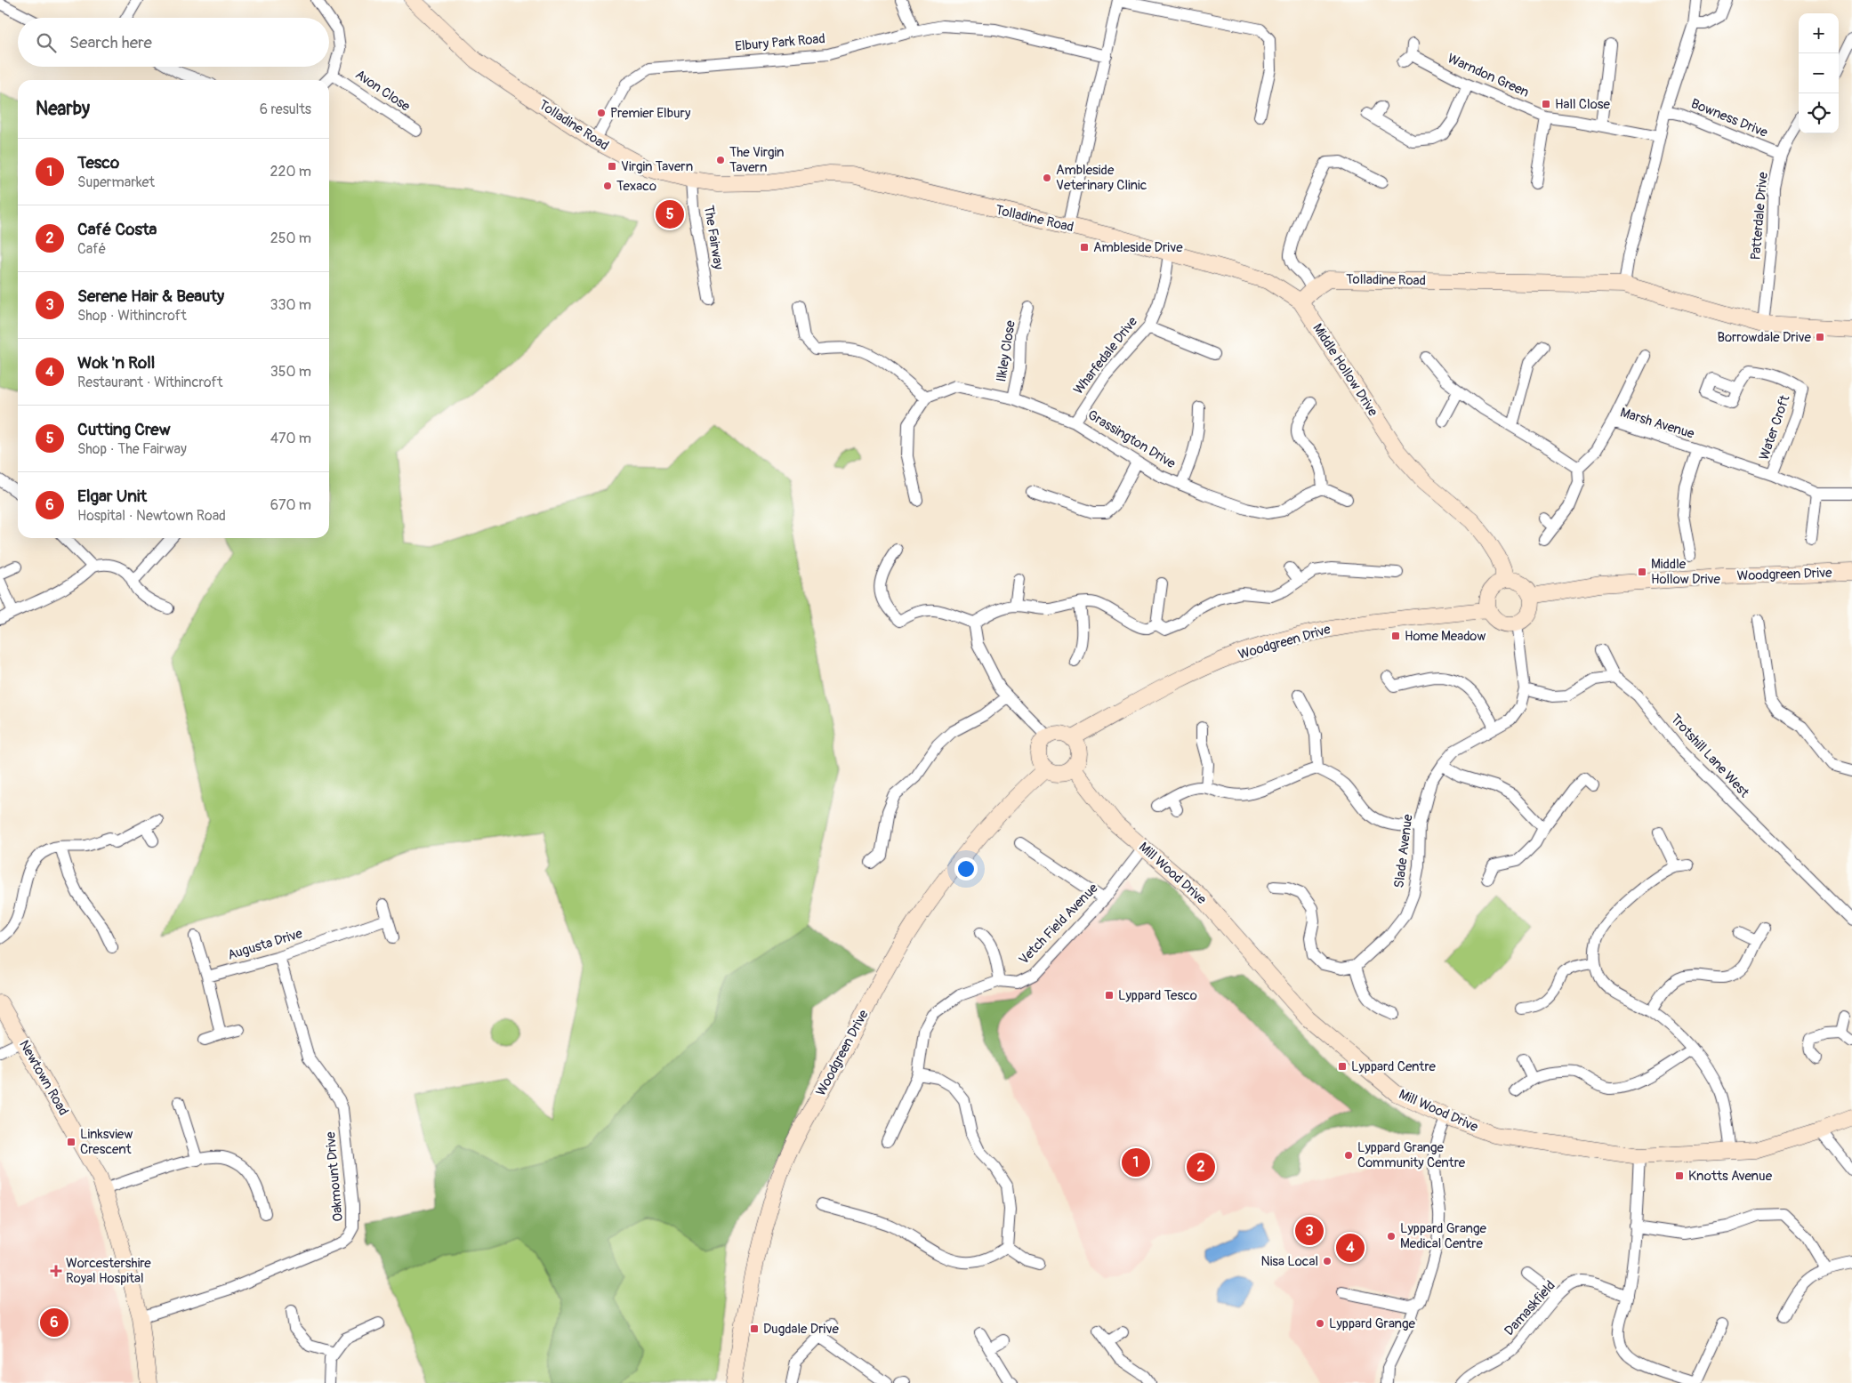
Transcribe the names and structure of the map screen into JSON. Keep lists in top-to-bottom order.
{
  "streets": {
    "main road": [
      "Tolladine Road",
      "Middle Hollow Drive",
      "Woodgreen Drive",
      "Mill Wood Drive",
      "Newtown Road"
    ],
    "street": [
      "Elbury Park Road",
      "Warndon Green",
      "Avon Close",
      "Bowness Drive",
      "Patterdale Drive",
      "The Fairway",
      "Ilkley Close",
      "Wharfedale Drive",
      "Marsh Avenue",
      "Water Croft",
      "Grassington Drive",
      "Trotshill Lane West",
      "Slade Avenue",
      "Vetch Field Avenue",
      "Augusta Drive",
      "Oakmount Drive",
      "Damaskfield"
    ]
  },
  "crossings": [
    ["Elbury Park Road", "Tolladine Road"],
    ["Bowness Drive", "Patterdale Drive"],
    ["Tolladine Road", "Patterdale Drive"],
    ["Tolladine Road", "The Fairway"],
    ["Tolladine Road", "Wharfedale Drive"],
    ["Tolladine Road", "Middle Hollow Drive"],
    ["Ilkley Close", "Grassington Drive"],
    ["Wharfedale Drive", "Grassington Drive"],
    ["Middle Hollow Drive", "Woodgreen Drive"],
    ["Middle Hollow Drive", "Slade Avenue"],
    ["Marsh Avenue", "Water Croft"],
    ["Woodgreen Drive", "Slade Avenue"],
    ["Woodgreen Drive", "Mill Wood Drive"],
    ["Mill Wood Drive", "Vetch Field Avenue"],
    ["Augusta Drive", "Oakmount Drive"],
    ["Newtown Road", "Oakmount Drive"]
  ],
  "places": {
    "transit": [
      "Hall Close",
      "Virgin Tavern",
      "Ambleside Drive",
      "Borrowdale Drive",
      "Middle Hollow Drive",
      "Home Meadow",
      "Lyppard Tesco",
      "Lyppard Centre",
      "Linksview Crescent",
      "Knotts Avenue",
      "Dugdale Drive"
    ],
    "other": [
      "Premier Elbury",
      "The Virgin Tavern",
      "Ambleside Veterinary Clinic",
      "Texaco",
      "Lyppard Grange Community Centre",
      "Lyppard Grange Medical Centre",
      "Nisa Local",
      "Lyppard Grange"
    ],
    "health": ["Worcestershire Royal Hospital"]
  },
  "page": {
    "map_buttons": ["+", "−"],
    "search": "Search here",
    "heading": ["Nearby", "6 results"],
    "list": [
      {
        "mark": "1",
        "name": "Tesco",
        "note": "Supermarket",
        "value": "220 m"
      },
      {
        "mark": "2",
        "name": "Café Costa",
        "note": "Café",
        "value": "250 m"
      },
      {
        "mark": "3",
        "name": "Serene Hair & Beauty",
        "note": "Shop · Withincroft",
        "value": "330 m"
      },
      {
        "mark": "4",
        "name": "Wok 'n Roll",
        "note": "Restaurant · Withincroft",
        "value": "350 m"
      },
      {
        "mark": "5",
        "name": "Cutting Crew",
        "note": "Shop · The Fairway",
        "value": "470 m"
      },
      {
        "mark": "6",
        "name": "Elgar Unit",
        "note": "Hospital · Newtown Road",
        "value": "670 m"
      }
    ],
    "pins": [
      "5",
      "1",
      "2",
      "3",
      "4",
      "6"
    ]
  }
}
